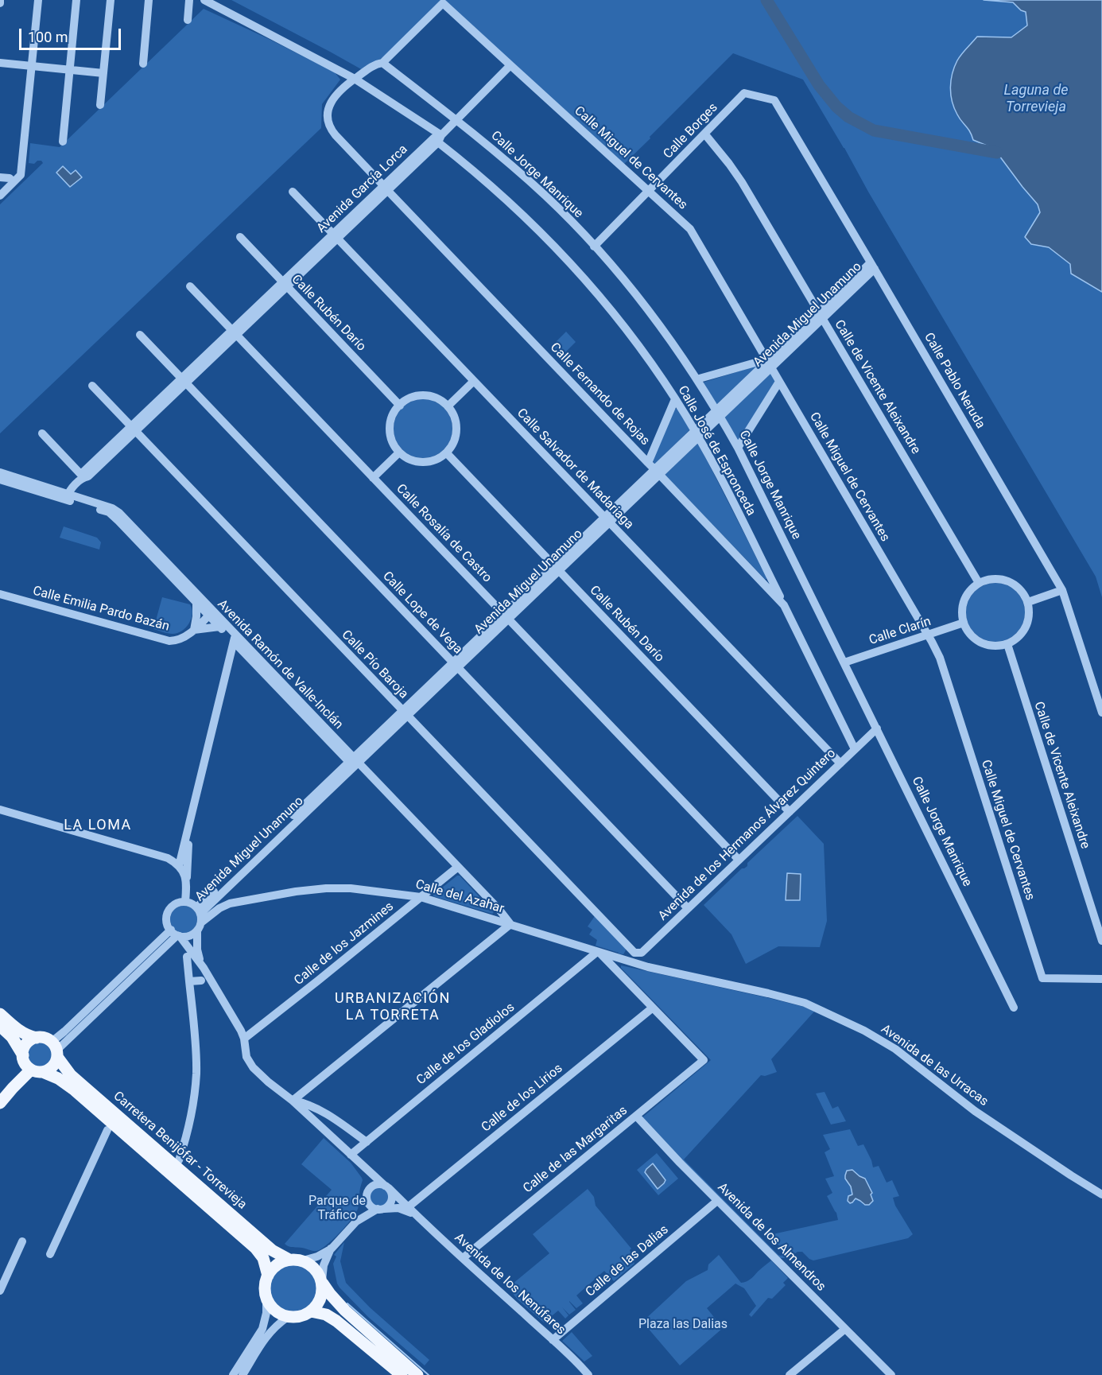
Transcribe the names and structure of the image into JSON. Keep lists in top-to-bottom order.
{
  "streets": {
    "main road": ["Carretera Benijófar - Torrevieja"],
    "street": [
      "Calle Borges",
      "Calle Miguel de Cervantes",
      "Calle Jorge Manrique",
      "Avenida García Lorca",
      "Calle Rubén Darío",
      "Avenida Miguel Unamuno",
      "Calle Pablo Neruda",
      "Calle de Vicente Aleixandre",
      "Calle Fernando de Rojas",
      "Calle José de Espronceda",
      "Calle Salvador de Madariaga",
      "Calle Rosalía de Castro",
      "Calle Emilia Pardo Bazán",
      "Calle Lope de Vega",
      "Calle Clarín",
      "Avenida Ramón de Valle-Inclán",
      "Calle Pío Baroja",
      "Avenida de los Hermanos Álvarez Quintero",
      "Calle del Azahar",
      "Calle de los Jazmines",
      "Calle de los Gladiolos",
      "Avenida de las Urracas",
      "Calle de los Lirios",
      "Calle de las Margaritas",
      "Avenida de los Almendros",
      "Calle de las Dalias",
      "Avenida de los Nenúfares"
    ]
  },
  "crossings": [
    ["Calle Borges", "Calle Miguel de Cervantes"],
    ["Calle Borges", "Calle Jorge Manrique"],
    ["Calle Borges", "Calle Pablo Neruda"],
    ["Calle Borges", "Calle de Vicente Aleixandre"],
    ["Calle Miguel de Cervantes", "Avenida García Lorca"],
    ["Calle Miguel de Cervantes", "Avenida Miguel Unamuno"],
    ["Calle Miguel de Cervantes", "Calle Clarín"],
    ["Calle Jorge Manrique", "Avenida García Lorca"],
    ["Calle Jorge Manrique", "Avenida Miguel Unamuno"],
    ["Calle Jorge Manrique", "Calle Clarín"],
    ["Calle Jorge Manrique", "Avenida de los Hermanos Álvarez Quintero"],
    ["Avenida García Lorca", "Calle Rubén Darío"],
    ["Avenida García Lorca", "Calle Fernando de Rojas"],
    ["Avenida García Lorca", "Calle José de Espronceda"],
    ["Avenida García Lorca", "Calle Salvador de Madariaga"],
    ["Avenida García Lorca", "Calle Rosalía de Castro"],
    ["Avenida García Lorca", "Calle Lope de Vega"],
    ["Avenida García Lorca", "Avenida Ramón de Valle-Inclán"],
    ["Avenida García Lorca", "Calle Pío Baroja"],
    ["Calle Rubén Darío", "Avenida Miguel Unamuno"],
    ["Calle Rubén Darío", "Avenida de los Hermanos Álvarez Quintero"],
    ["Avenida Miguel Unamuno", "Calle Pablo Neruda"],
    ["Avenida Miguel Unamuno", "Calle de Vicente Aleixandre"],
    ["Avenida Miguel Unamuno", "Calle Fernando de Rojas"],
    ["Avenida Miguel Unamuno", "Calle José de Espronceda"],
    ["Avenida Miguel Unamuno", "Calle Salvador de Madariaga"],
    ["Avenida Miguel Unamuno", "Calle Rosalía de Castro"],
    ["Avenida Miguel Unamuno", "Calle Lope de Vega"],
    ["Avenida Miguel Unamuno", "Avenida Ramón de Valle-Inclán"],
    ["Avenida Miguel Unamuno", "Calle Pío Baroja"],
    ["Avenida Miguel Unamuno", "Calle del Azahar"],
    ["Avenida Miguel Unamuno", "Avenida de los Nenúfares"],
    ["Calle de Vicente Aleixandre", "Calle Clarín"],
    ["Calle Fernando de Rojas", "Calle José de Espronceda"],
    ["Calle Fernando de Rojas", "Avenida de los Hermanos Álvarez Quintero"],
    ["Calle Salvador de Madariaga", "Avenida de los Hermanos Álvarez Quintero"],
    ["Calle Rosalía de Castro", "Avenida de los Hermanos Álvarez Quintero"],
    ["Calle Emilia Pardo Bazán", "Avenida Ramón de Valle-Inclán"],
    ["Calle Lope de Vega", "Avenida de los Hermanos Álvarez Quintero"],
    ["Avenida Ramón de Valle-Inclán", "Calle del Azahar"],
    ["Avenida Ramón de Valle-Inclán", "Calle de los Jazmines"],
    ["Calle Pío Baroja", "Avenida de los Hermanos Álvarez Quintero"],
    ["Calle del Azahar", "Calle de los Jazmines"],
    ["Calle del Azahar", "Calle de los Gladiolos"],
    ["Calle del Azahar", "Avenida de las Urracas"],
    ["Calle del Azahar", "Avenida de los Nenúfares"],
    ["Calle de los Jazmines", "Avenida de los Nenúfares"],
    ["Calle de los Gladiolos", "Avenida de las Urracas"],
    ["Calle de los Gladiolos", "Avenida de los Nenúfares"],
    ["Calle de los Lirios", "Calle de las Margaritas"],
    ["Calle de los Lirios", "Avenida de los Nenúfares"],
    ["Calle de las Margaritas", "Avenida de los Almendros"],
    ["Calle de las Margaritas", "Avenida de los Nenúfares"],
    ["Avenida de los Almendros", "Calle de las Dalias"],
    ["Calle de las Dalias", "Avenida de los Nenúfares"]
  ],
  "districts": ["LA LOMA", "URBANIZACIÓN LA TORRETA"],
  "water": ["Laguna de Torrevieja"],
  "parks": ["Parque de Tráfico", "Plaza las Dalias"],
  "scale_bar": "100 m"
}
